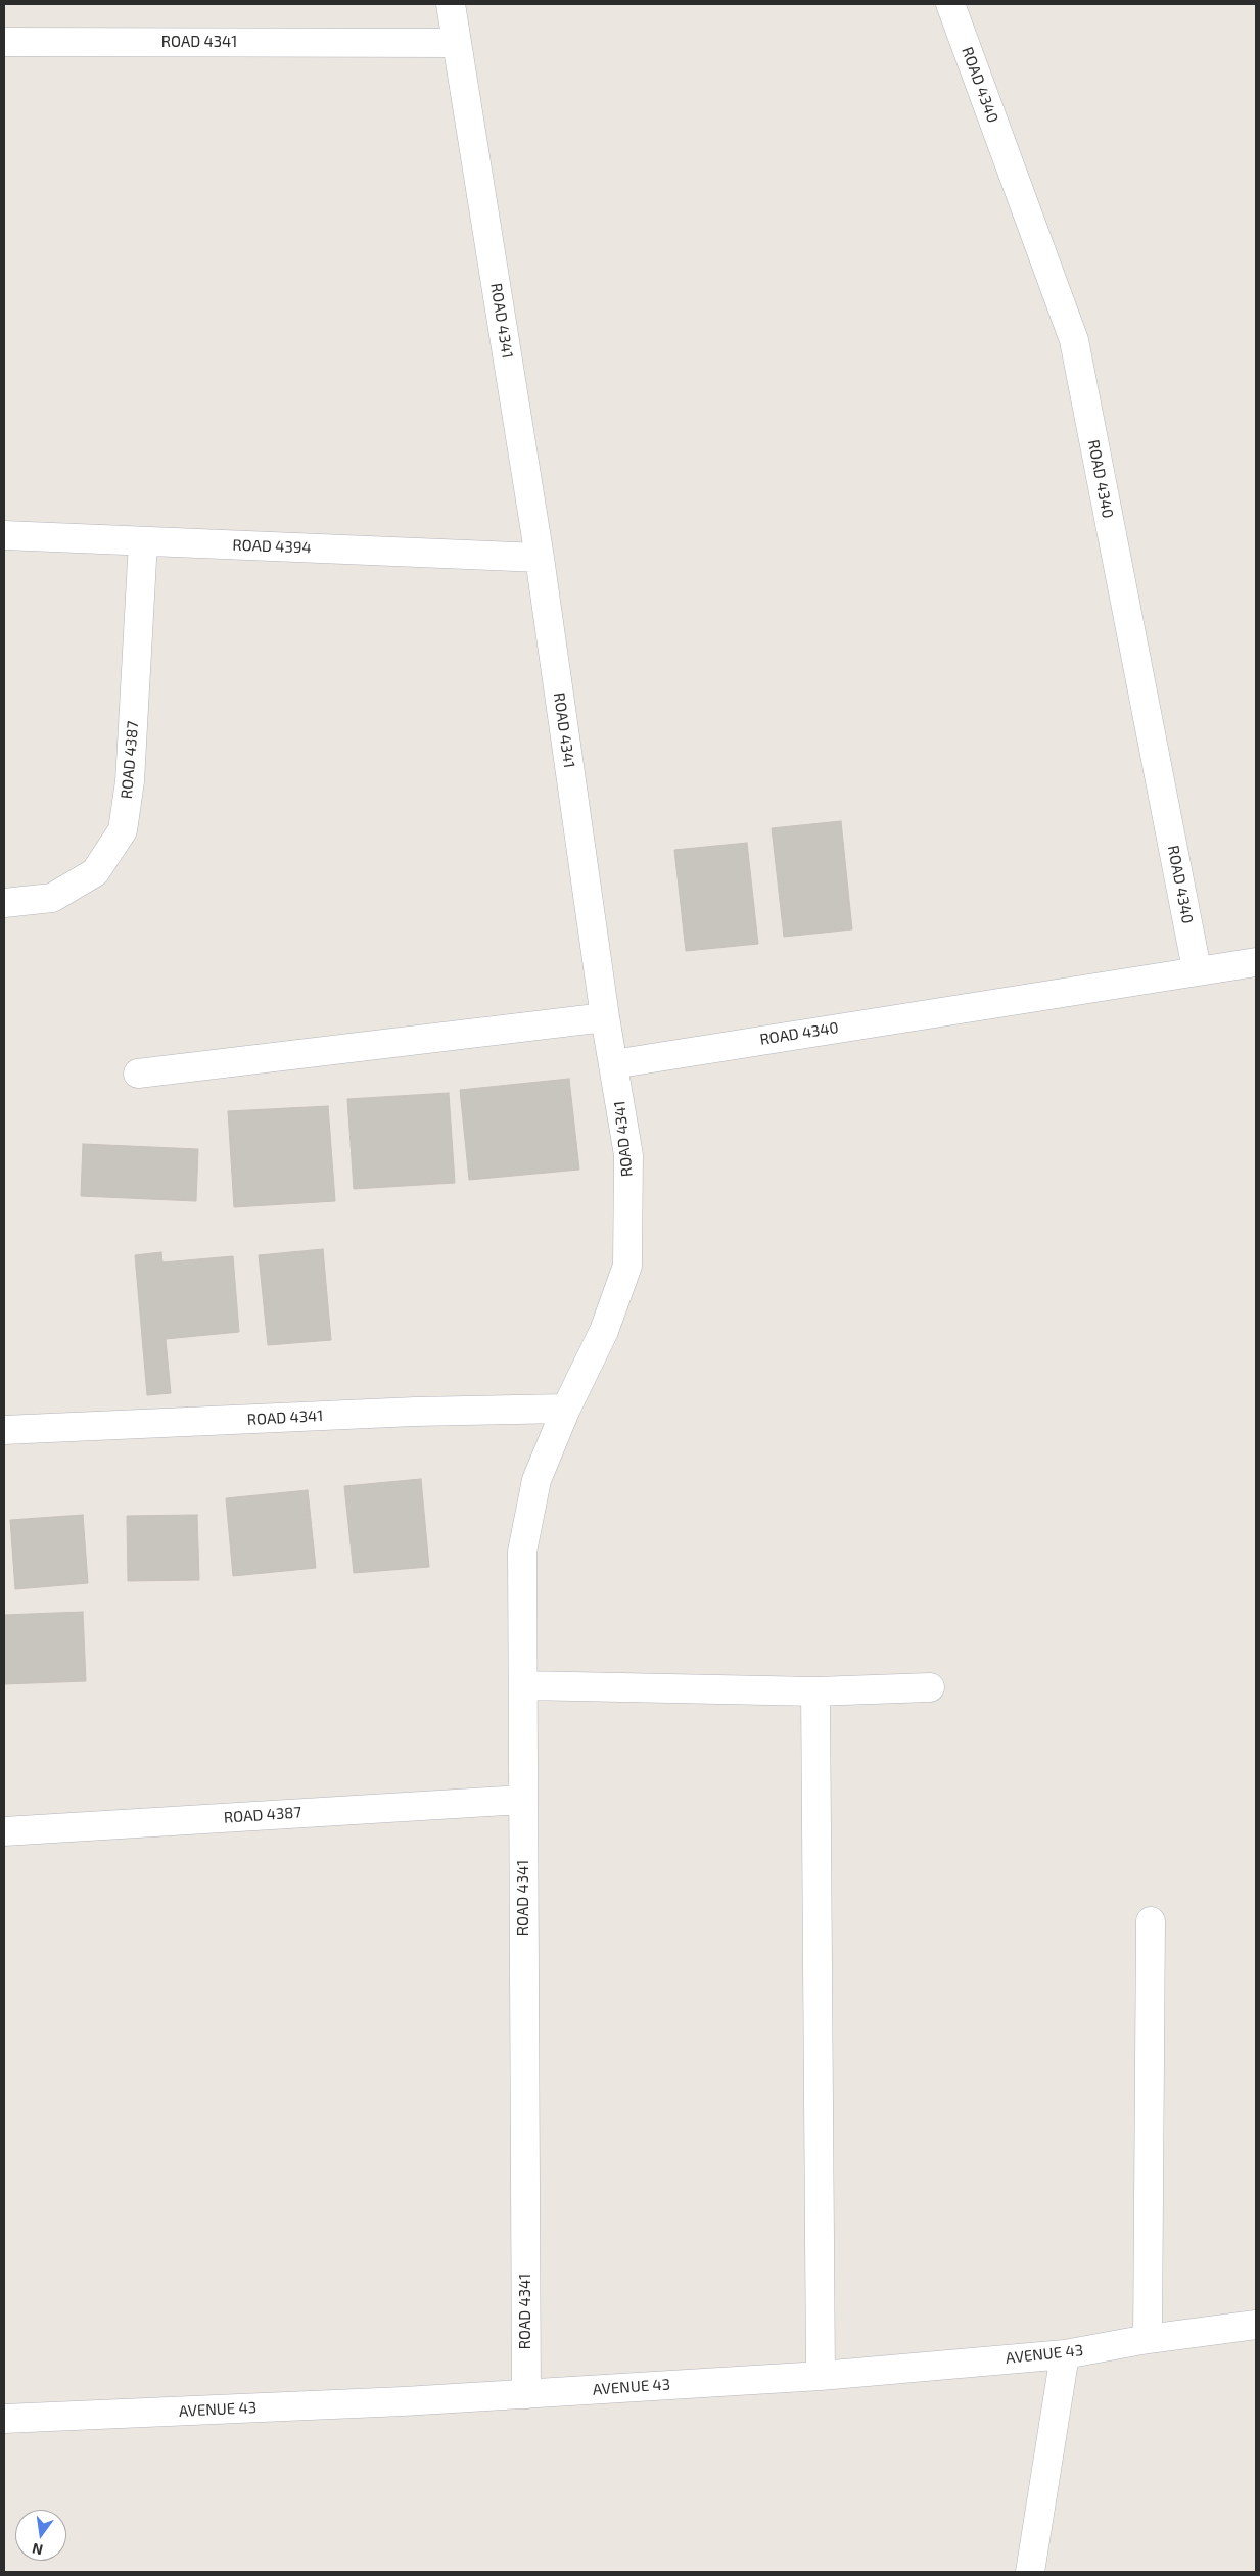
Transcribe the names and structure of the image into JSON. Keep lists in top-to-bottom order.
{
  "streets": {
    "street": [
      "ROAD 4341",
      "ROAD 4340",
      "ROAD 4394",
      "ROAD 4387",
      "AVENUE 43"
    ]
  },
  "crossings": [
    ["ROAD 4341", "ROAD 4340"],
    ["ROAD 4341", "ROAD 4394"],
    ["ROAD 4341", "ROAD 4387"],
    ["ROAD 4341", "AVENUE 43"],
    ["ROAD 4394", "ROAD 4387"]
  ],
  "north": "bottom"
}
